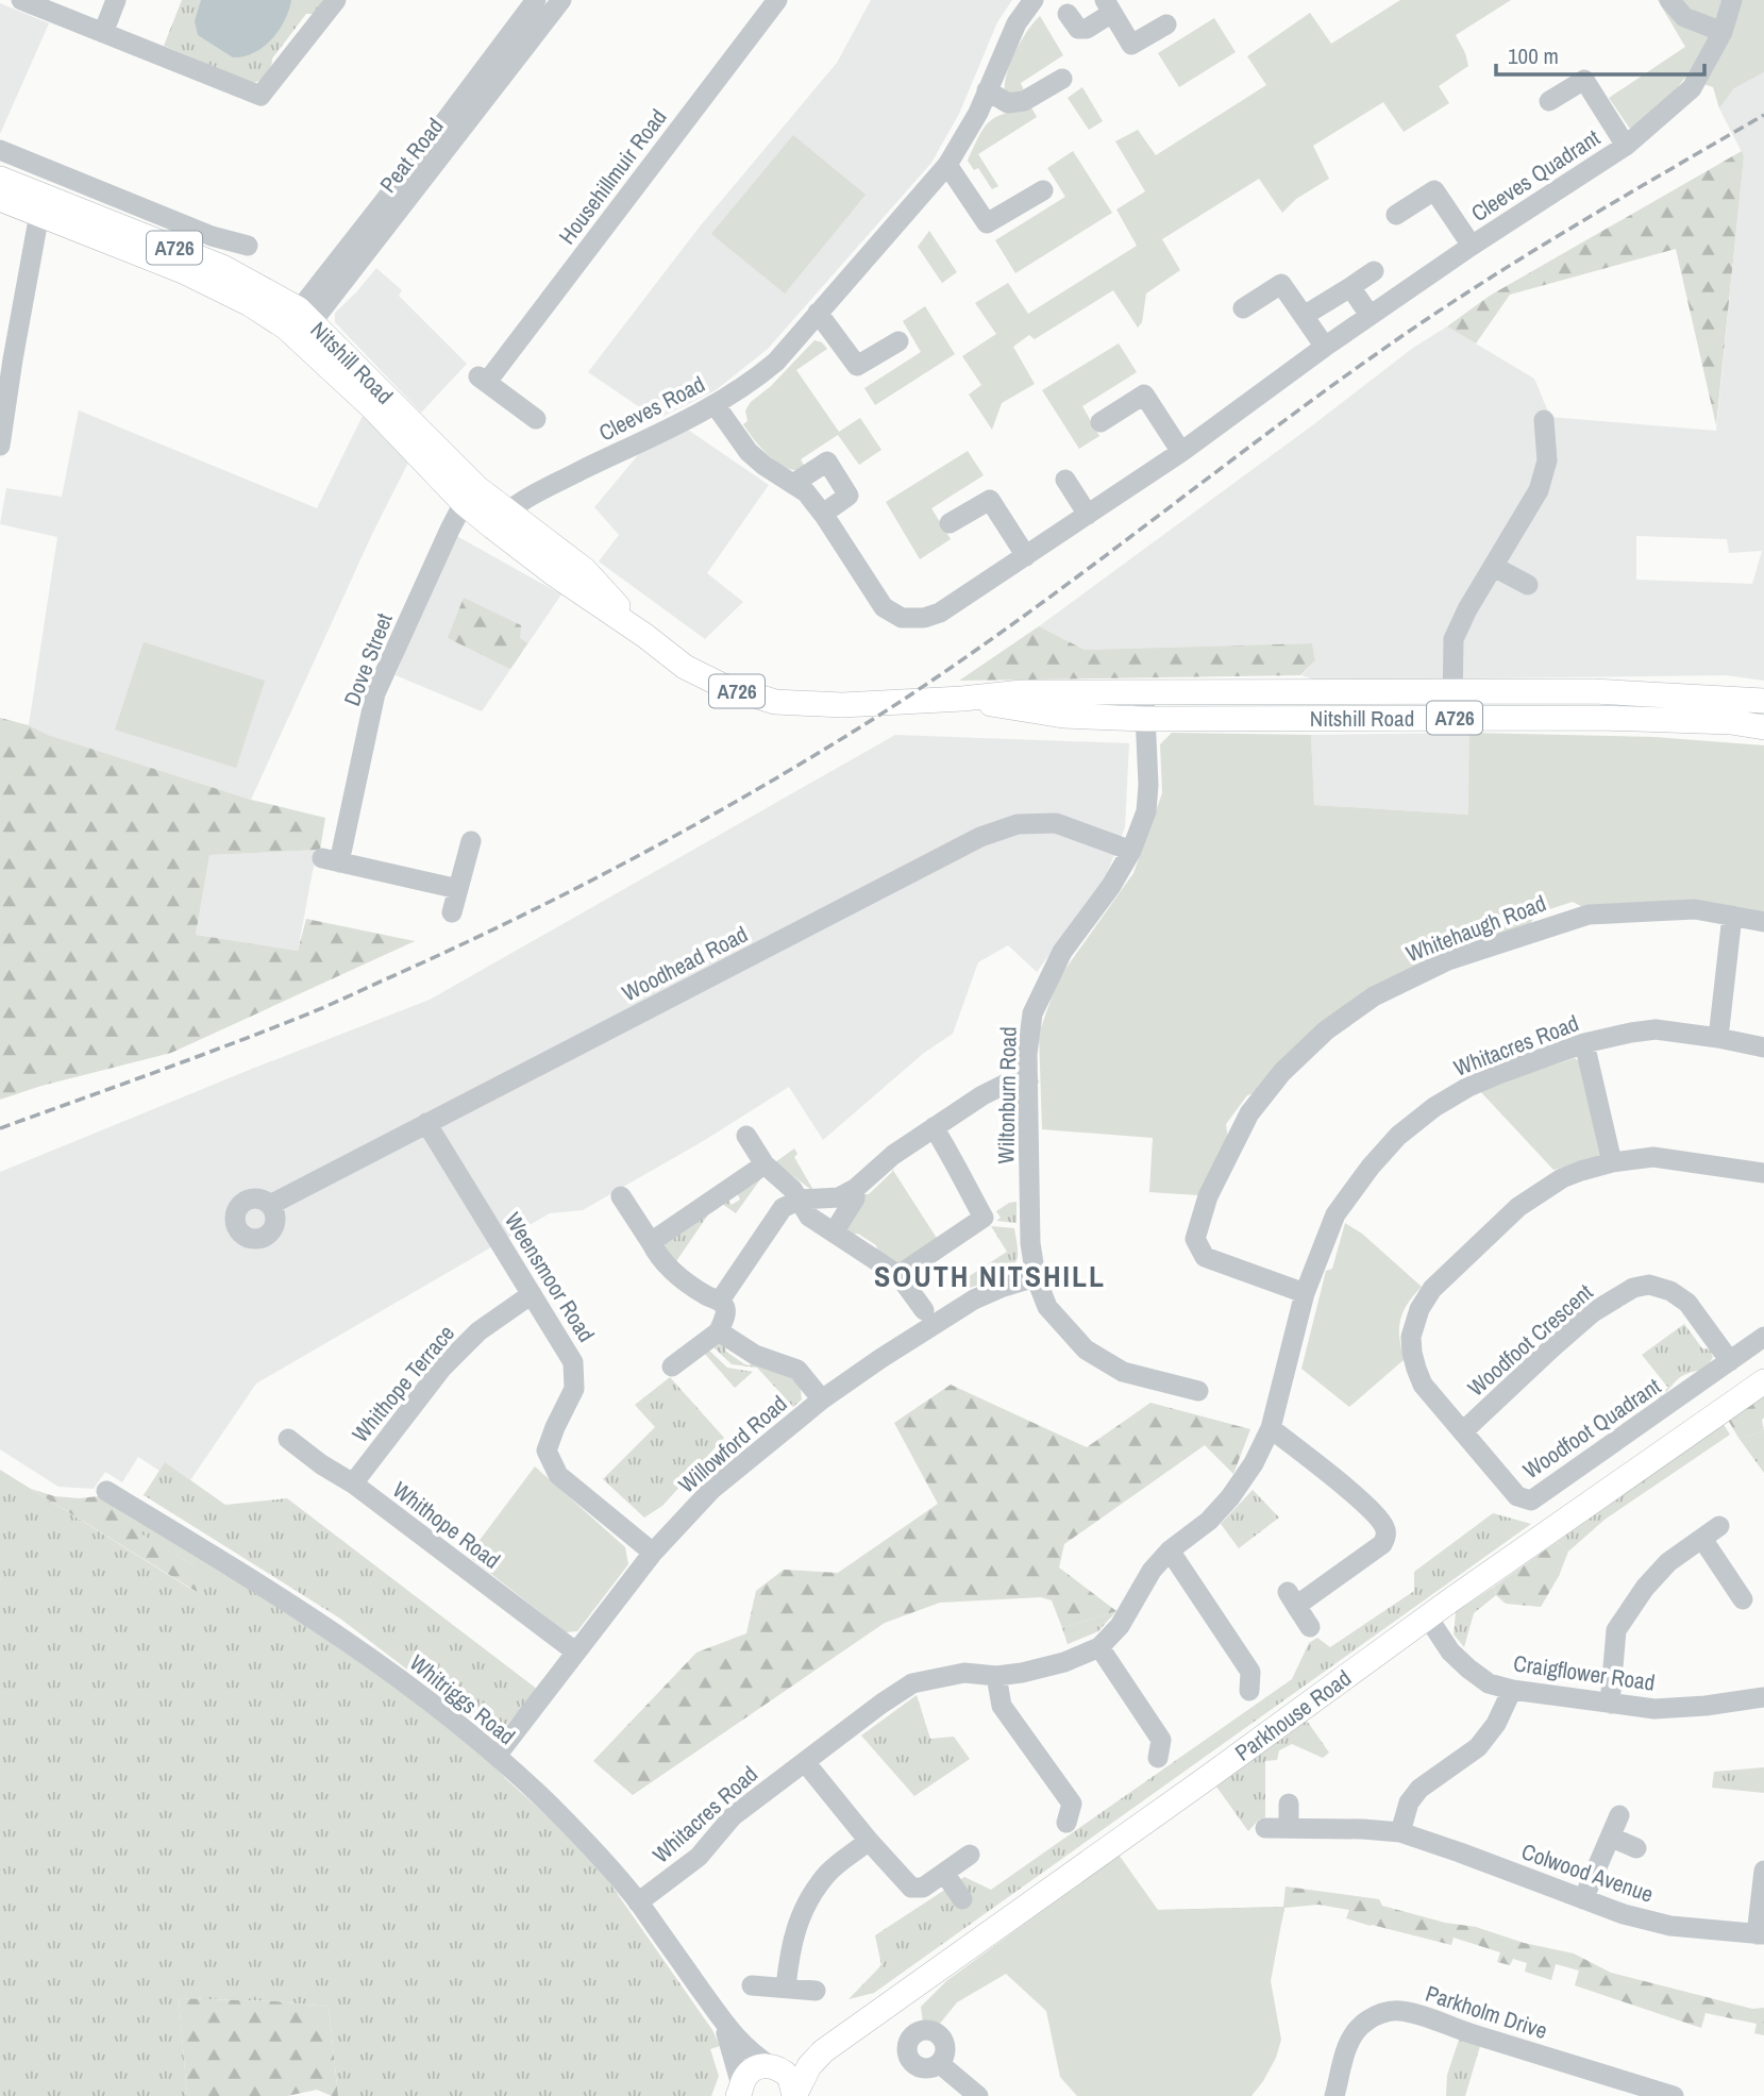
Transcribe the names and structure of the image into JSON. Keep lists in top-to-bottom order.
{
  "streets": {
    "main road": ["A726", "Nitshill Road", "Parkhouse Road"],
    "street": [
      "Peat Road",
      "Cleeves Quadrant",
      "Househillmuir Road",
      "Cleeves Road",
      "Dove Street",
      "Whitehaugh Road",
      "Woodhead Road",
      "Whitacres Road",
      "Wiltonburn Road",
      "Weensmoor Road",
      "Woodfoot Crescent",
      "Whithope Terrace",
      "Woodfoot Quadrant",
      "Willowford Road",
      "Whithope Road",
      "Craigflower Road",
      "Whitriggs Road",
      "Colwood Avenue",
      "Parkholm Drive"
    ]
  },
  "crossings": [
    ["Peat Road", "Nitshill Road"],
    ["Cleeves Quadrant", "Cleeves Road"],
    ["Nitshill Road", "Cleeves Road"],
    ["Nitshill Road", "Dove Street"],
    ["Nitshill Road", "Wiltonburn Road"],
    ["Whitehaugh Road", "Whitacres Road"],
    ["Woodhead Road", "Wiltonburn Road"],
    ["Woodhead Road", "Weensmoor Road"],
    ["Whitacres Road", "Whitriggs Road"],
    ["Wiltonburn Road", "Willowford Road"],
    ["Weensmoor Road", "Whithope Terrace"],
    ["Weensmoor Road", "Willowford Road"],
    ["Woodfoot Crescent", "Woodfoot Quadrant"],
    ["Whithope Terrace", "Whithope Road"],
    ["Willowford Road", "Whithope Road"],
    ["Willowford Road", "Whitriggs Road"],
    ["Craigflower Road", "Parkhouse Road"],
    ["Whitriggs Road", "Parkhouse Road"]
  ],
  "districts": ["SOUTH NITSHILL"],
  "scale_bar": "100 m"
}
